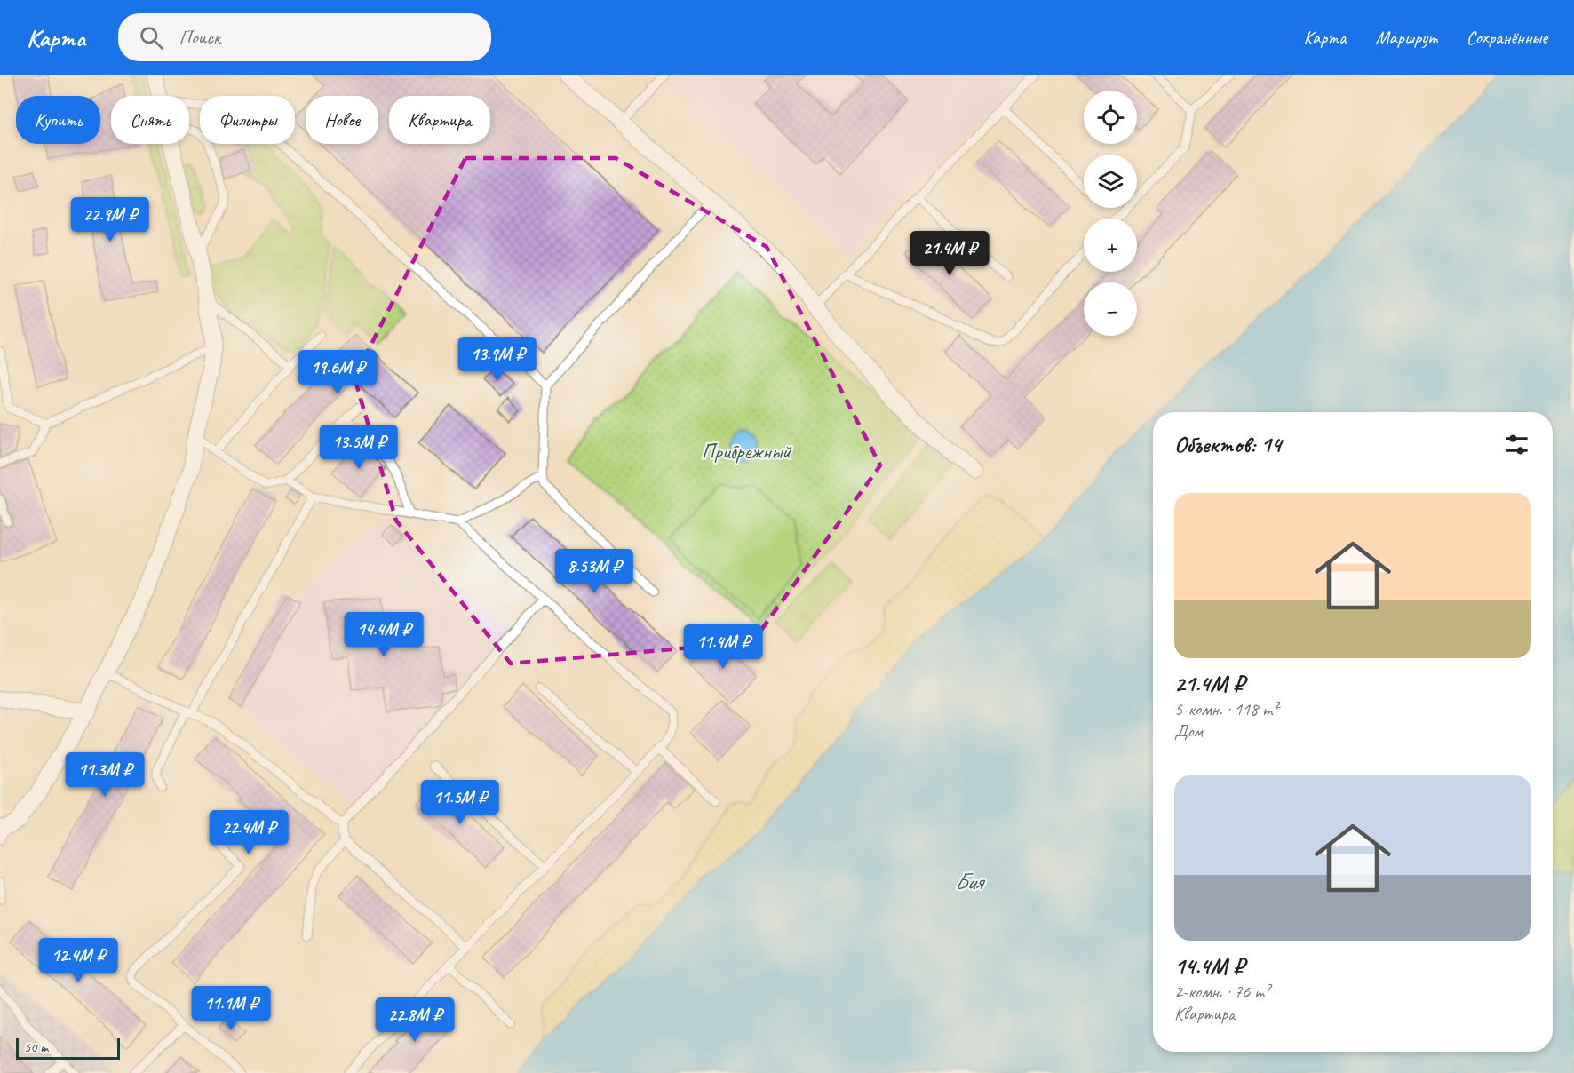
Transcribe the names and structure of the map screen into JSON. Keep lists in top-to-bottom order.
{
  "water": ["Бия"],
  "parks": ["Прибрежный"],
  "scale_bar": "50 m",
  "page": {
    "header": "Карта",
    "search": "Поиск",
    "nav": ["Карта", "Маршрут", "Сохранённые"],
    "map_buttons": ["+", "−"],
    "chip": [
      "Купить",
      "Снять",
      "Фильтры",
      "Новое",
      "Квартира"
    ],
    "price": [
      "22.9M ₽",
      "21.4M ₽",
      "13.9M ₽",
      "19.6M ₽",
      "13.5M ₽",
      "8.53M ₽",
      "14.4M ₽",
      "11.4M ₽",
      "11.3M ₽",
      "11.5M ₽",
      "22.4M ₽",
      "12.4M ₽",
      "11.1M ₽",
      "22.8M ₽"
    ],
    "heading": "Объектов: 14",
    "list": [
      {
        "name": "21.4M ₽",
        "note": "5-комн. · 118 m² · Дом"
      },
      {
        "name": "14.4M ₽",
        "note": "2-комн. · 76 m² · Квартира"
      }
    ],
    "scale": "50 m"
  }
}
